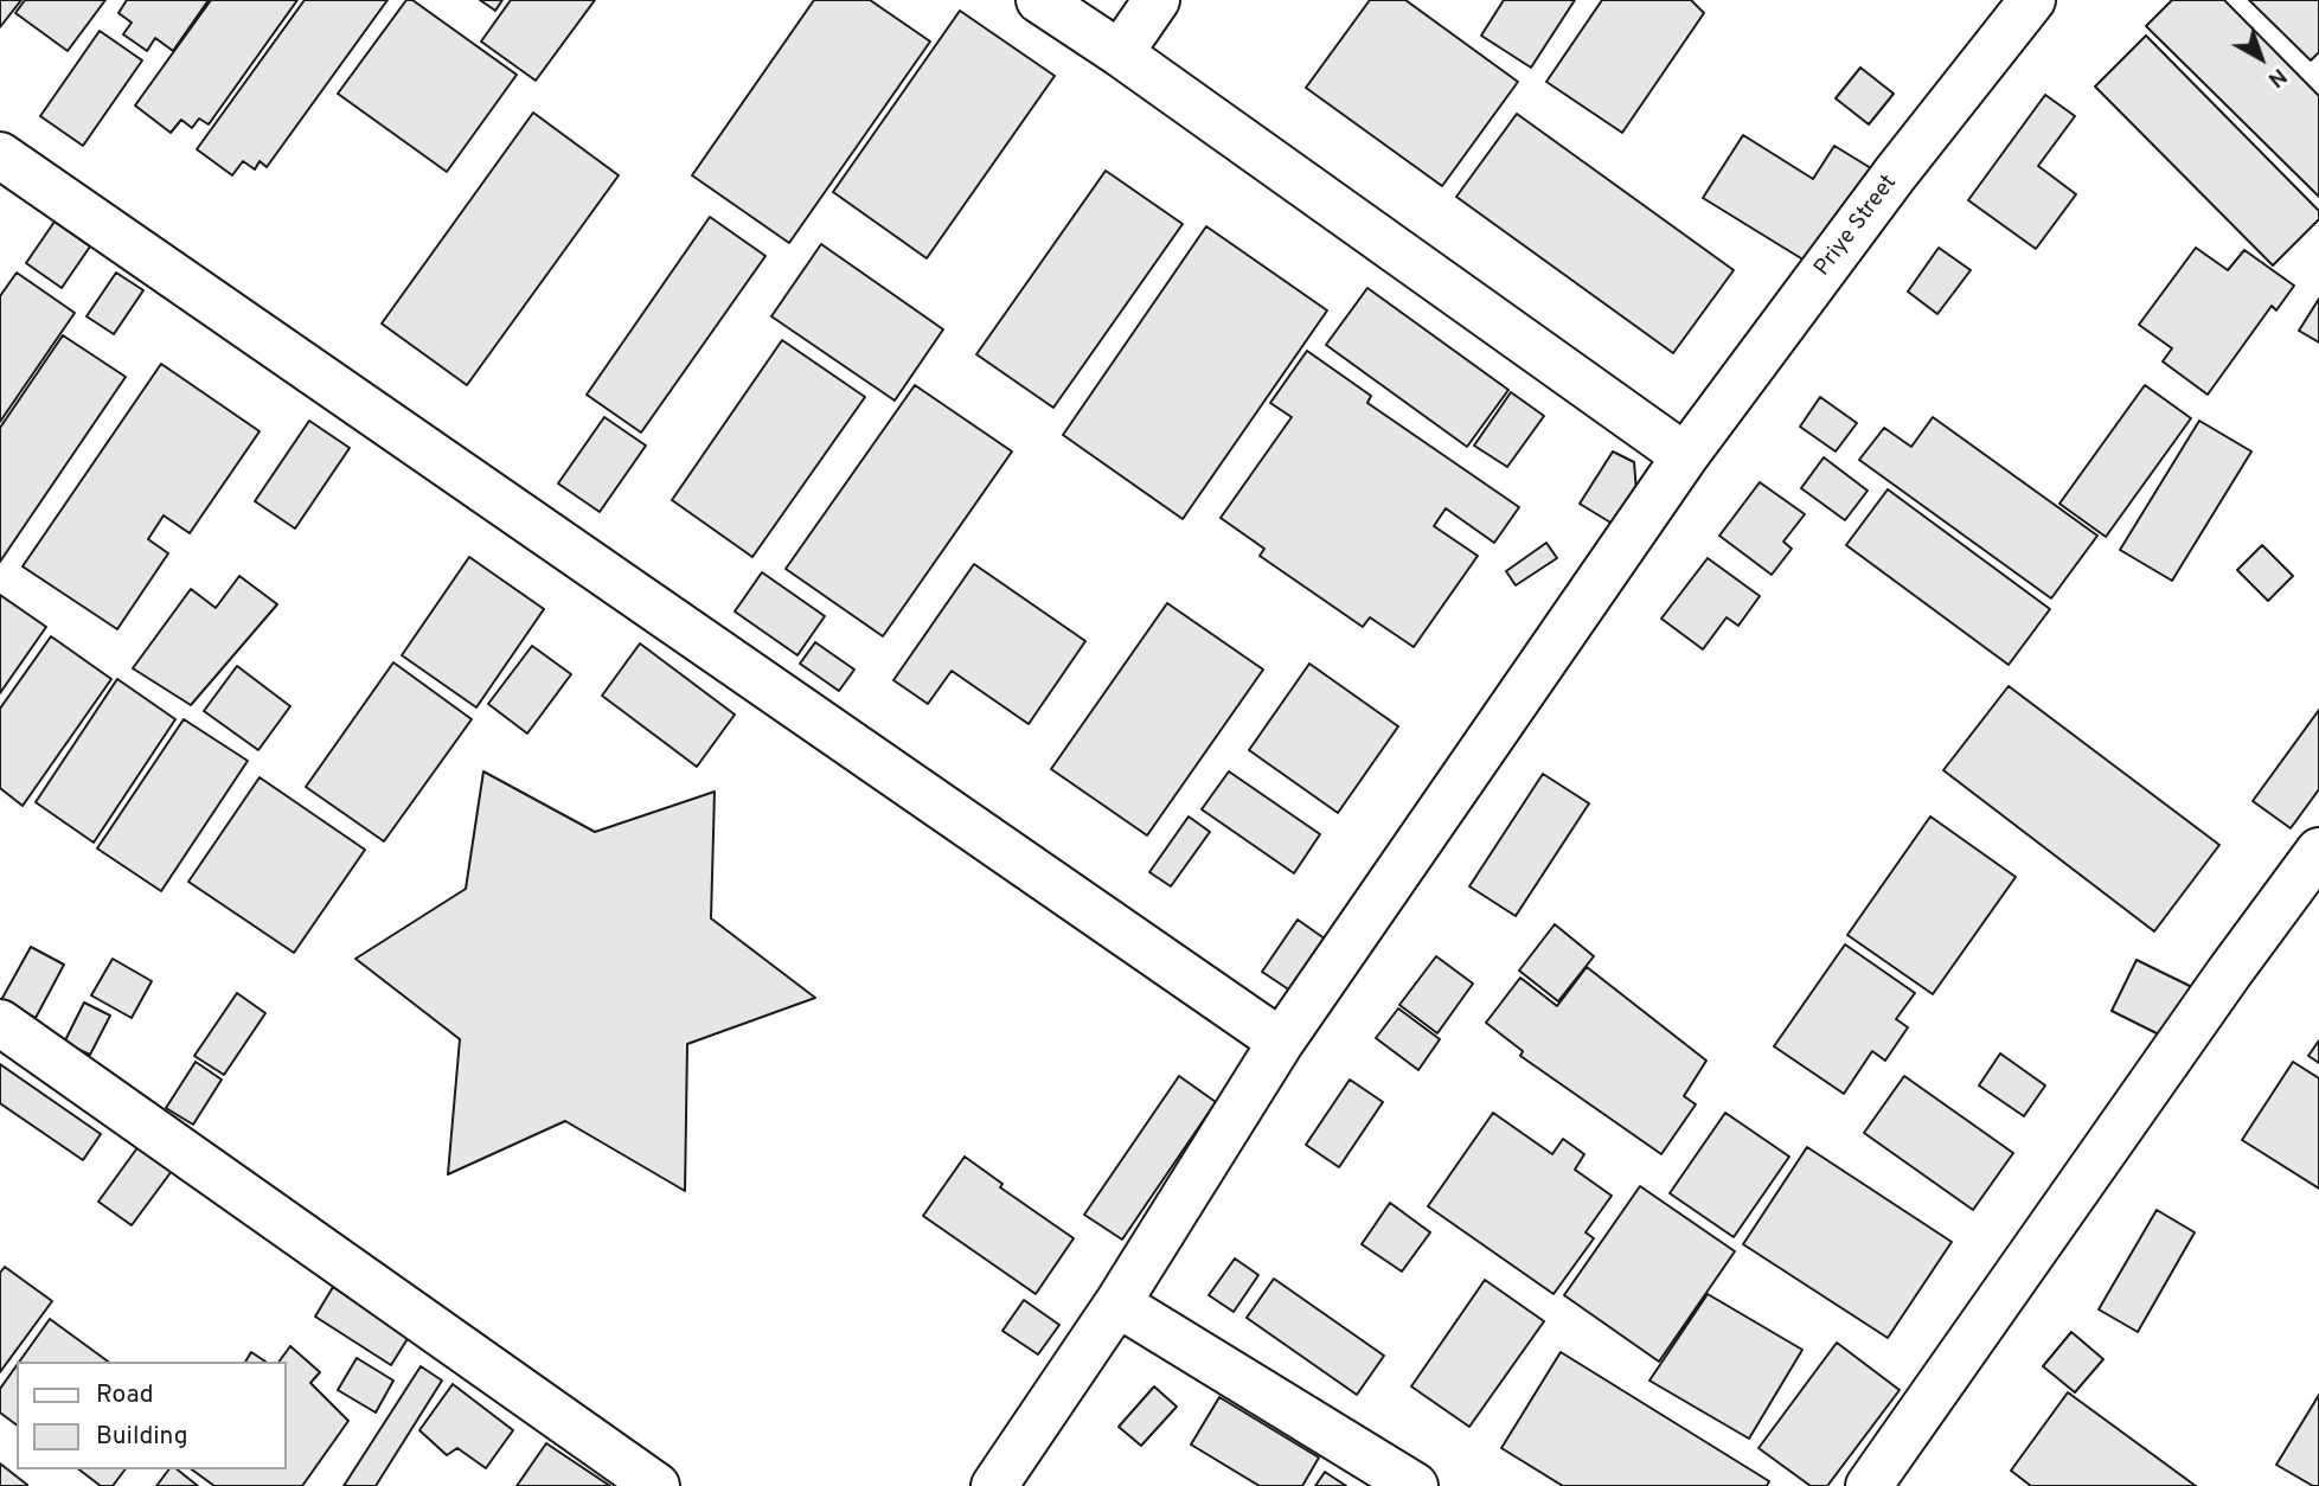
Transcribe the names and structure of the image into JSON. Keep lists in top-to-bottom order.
{
  "streets": {
    "street": ["Priye Street"]
  },
  "legend": ["Road", "Building"],
  "north": "bottom right"
}
